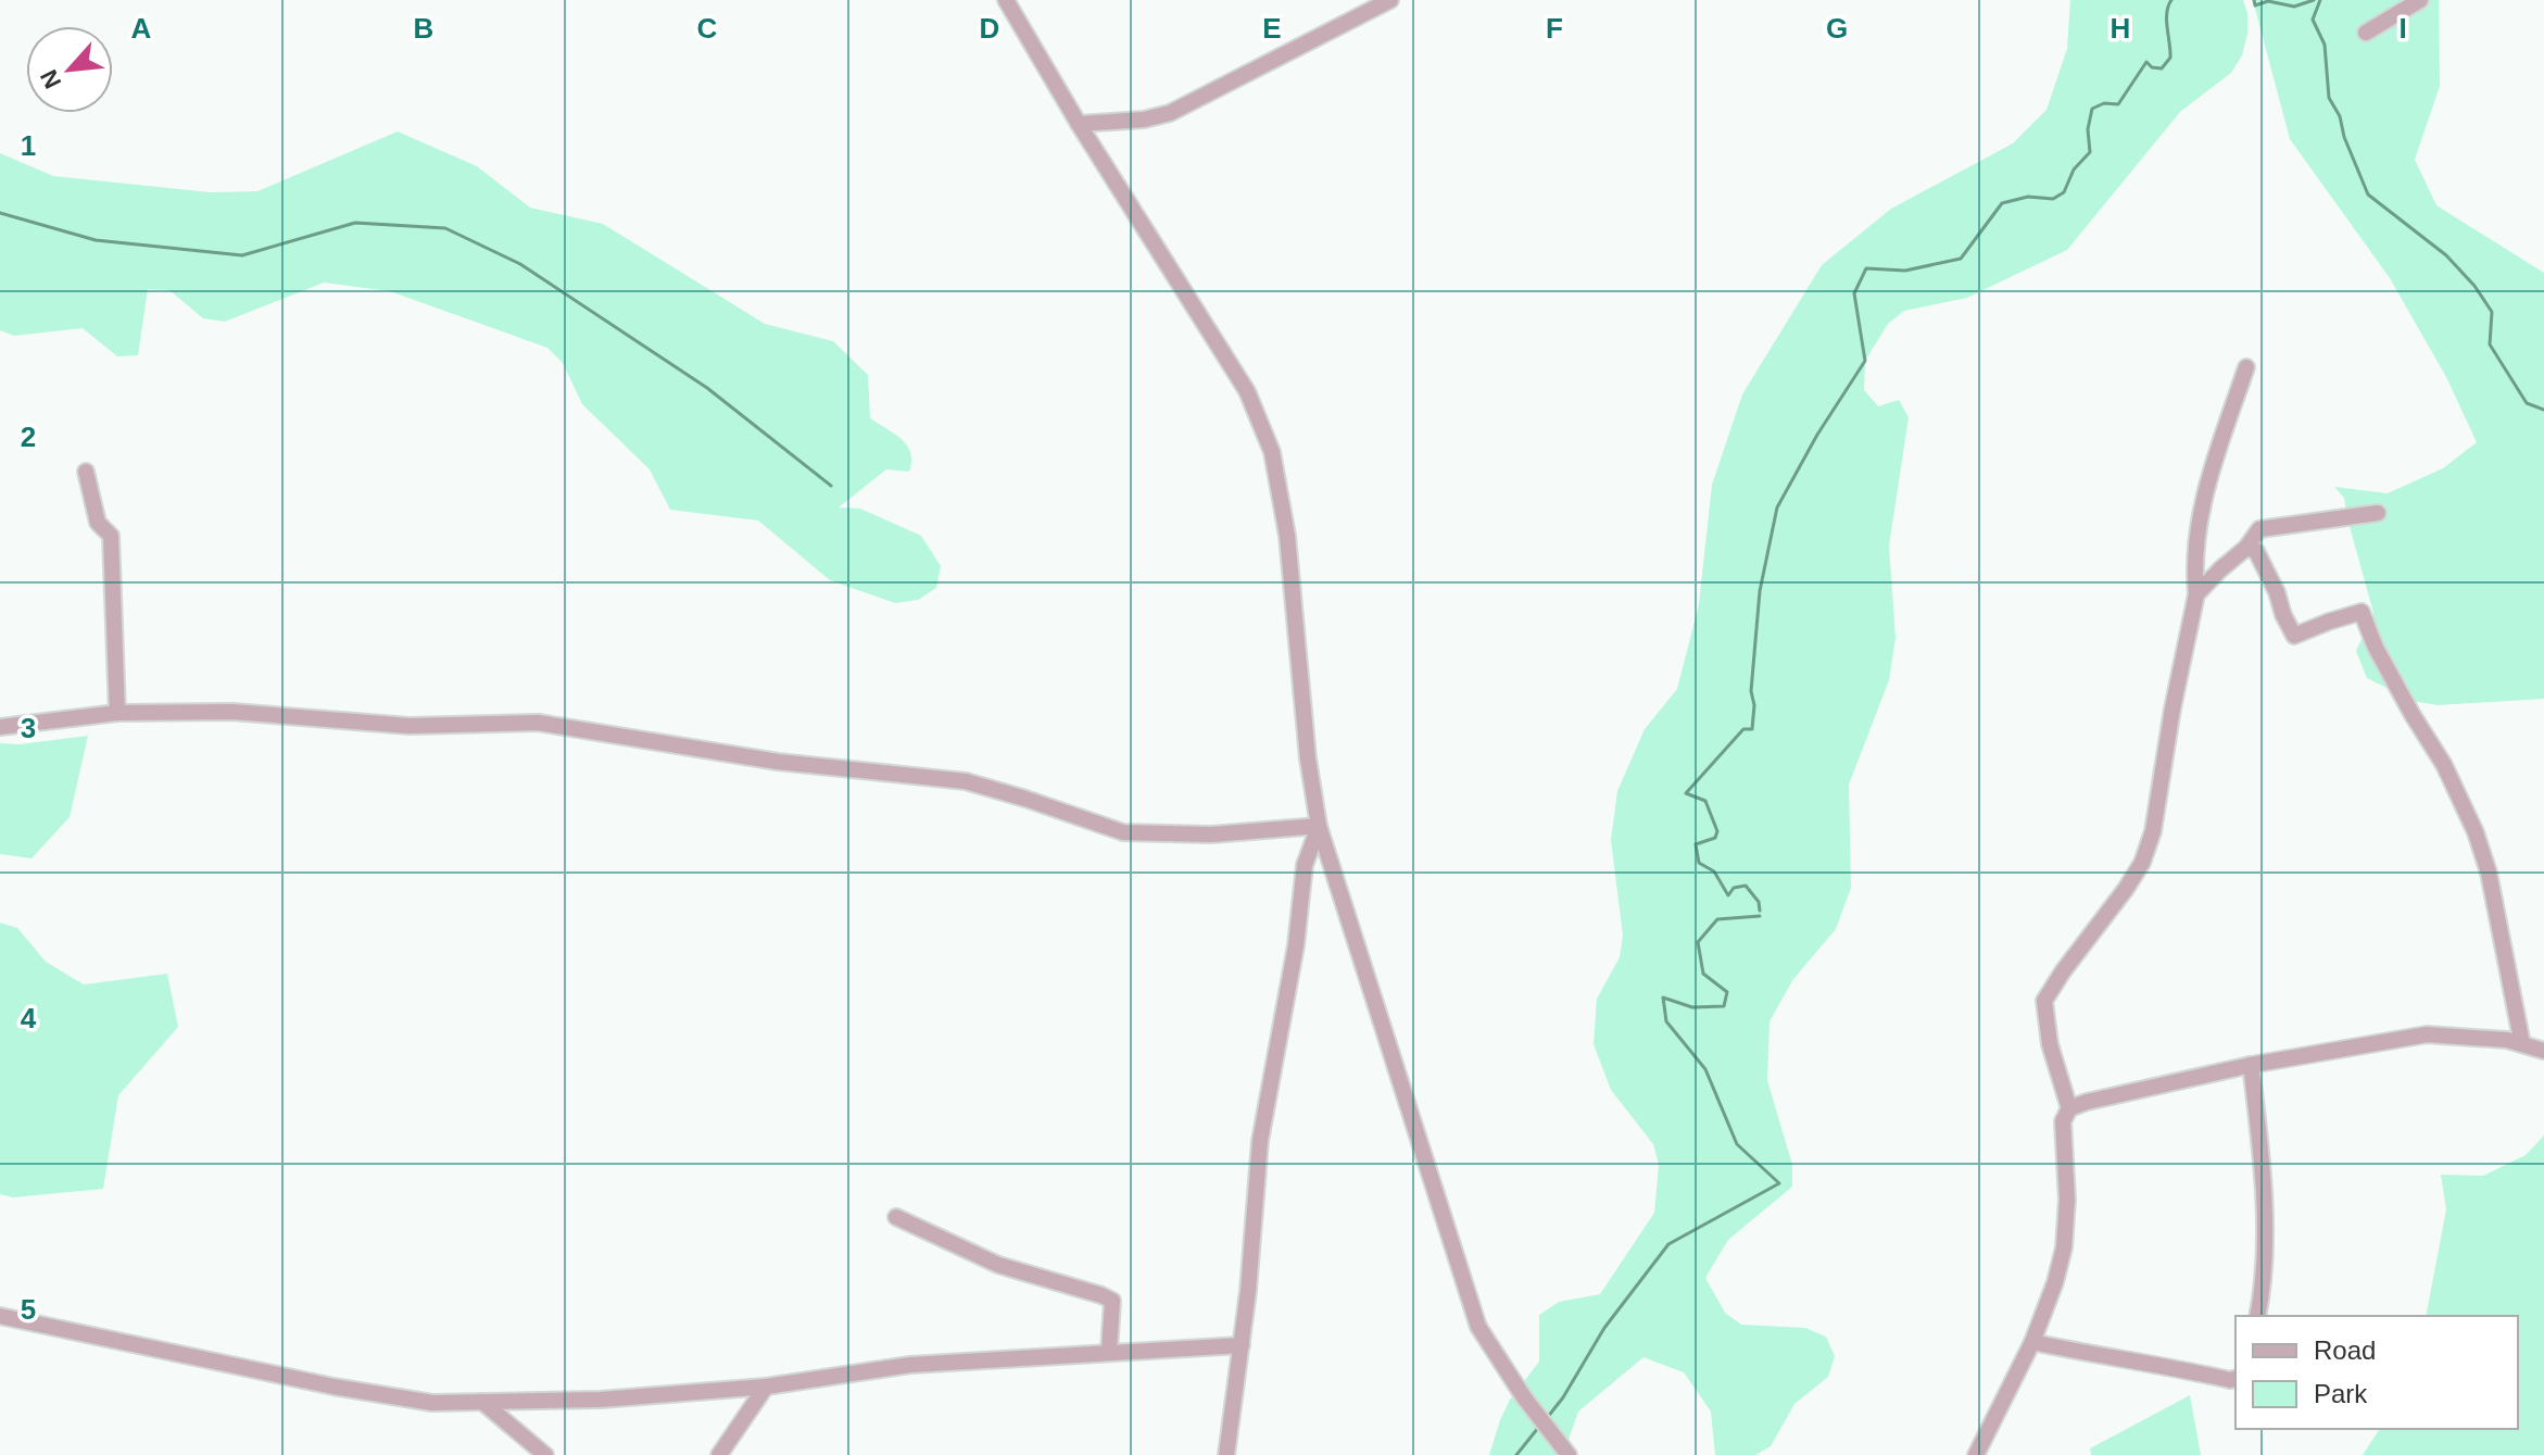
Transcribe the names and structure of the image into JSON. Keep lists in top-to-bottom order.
{
  "legend": ["Road", "Park"],
  "north": "bottom left",
  "grid": {
    "columns": [
      "A",
      "B",
      "C",
      "D",
      "E",
      "F",
      "G",
      "H",
      "I"
    ],
    "rows": [
      "1",
      "2",
      "3",
      "4",
      "5"
    ]
  }
}
